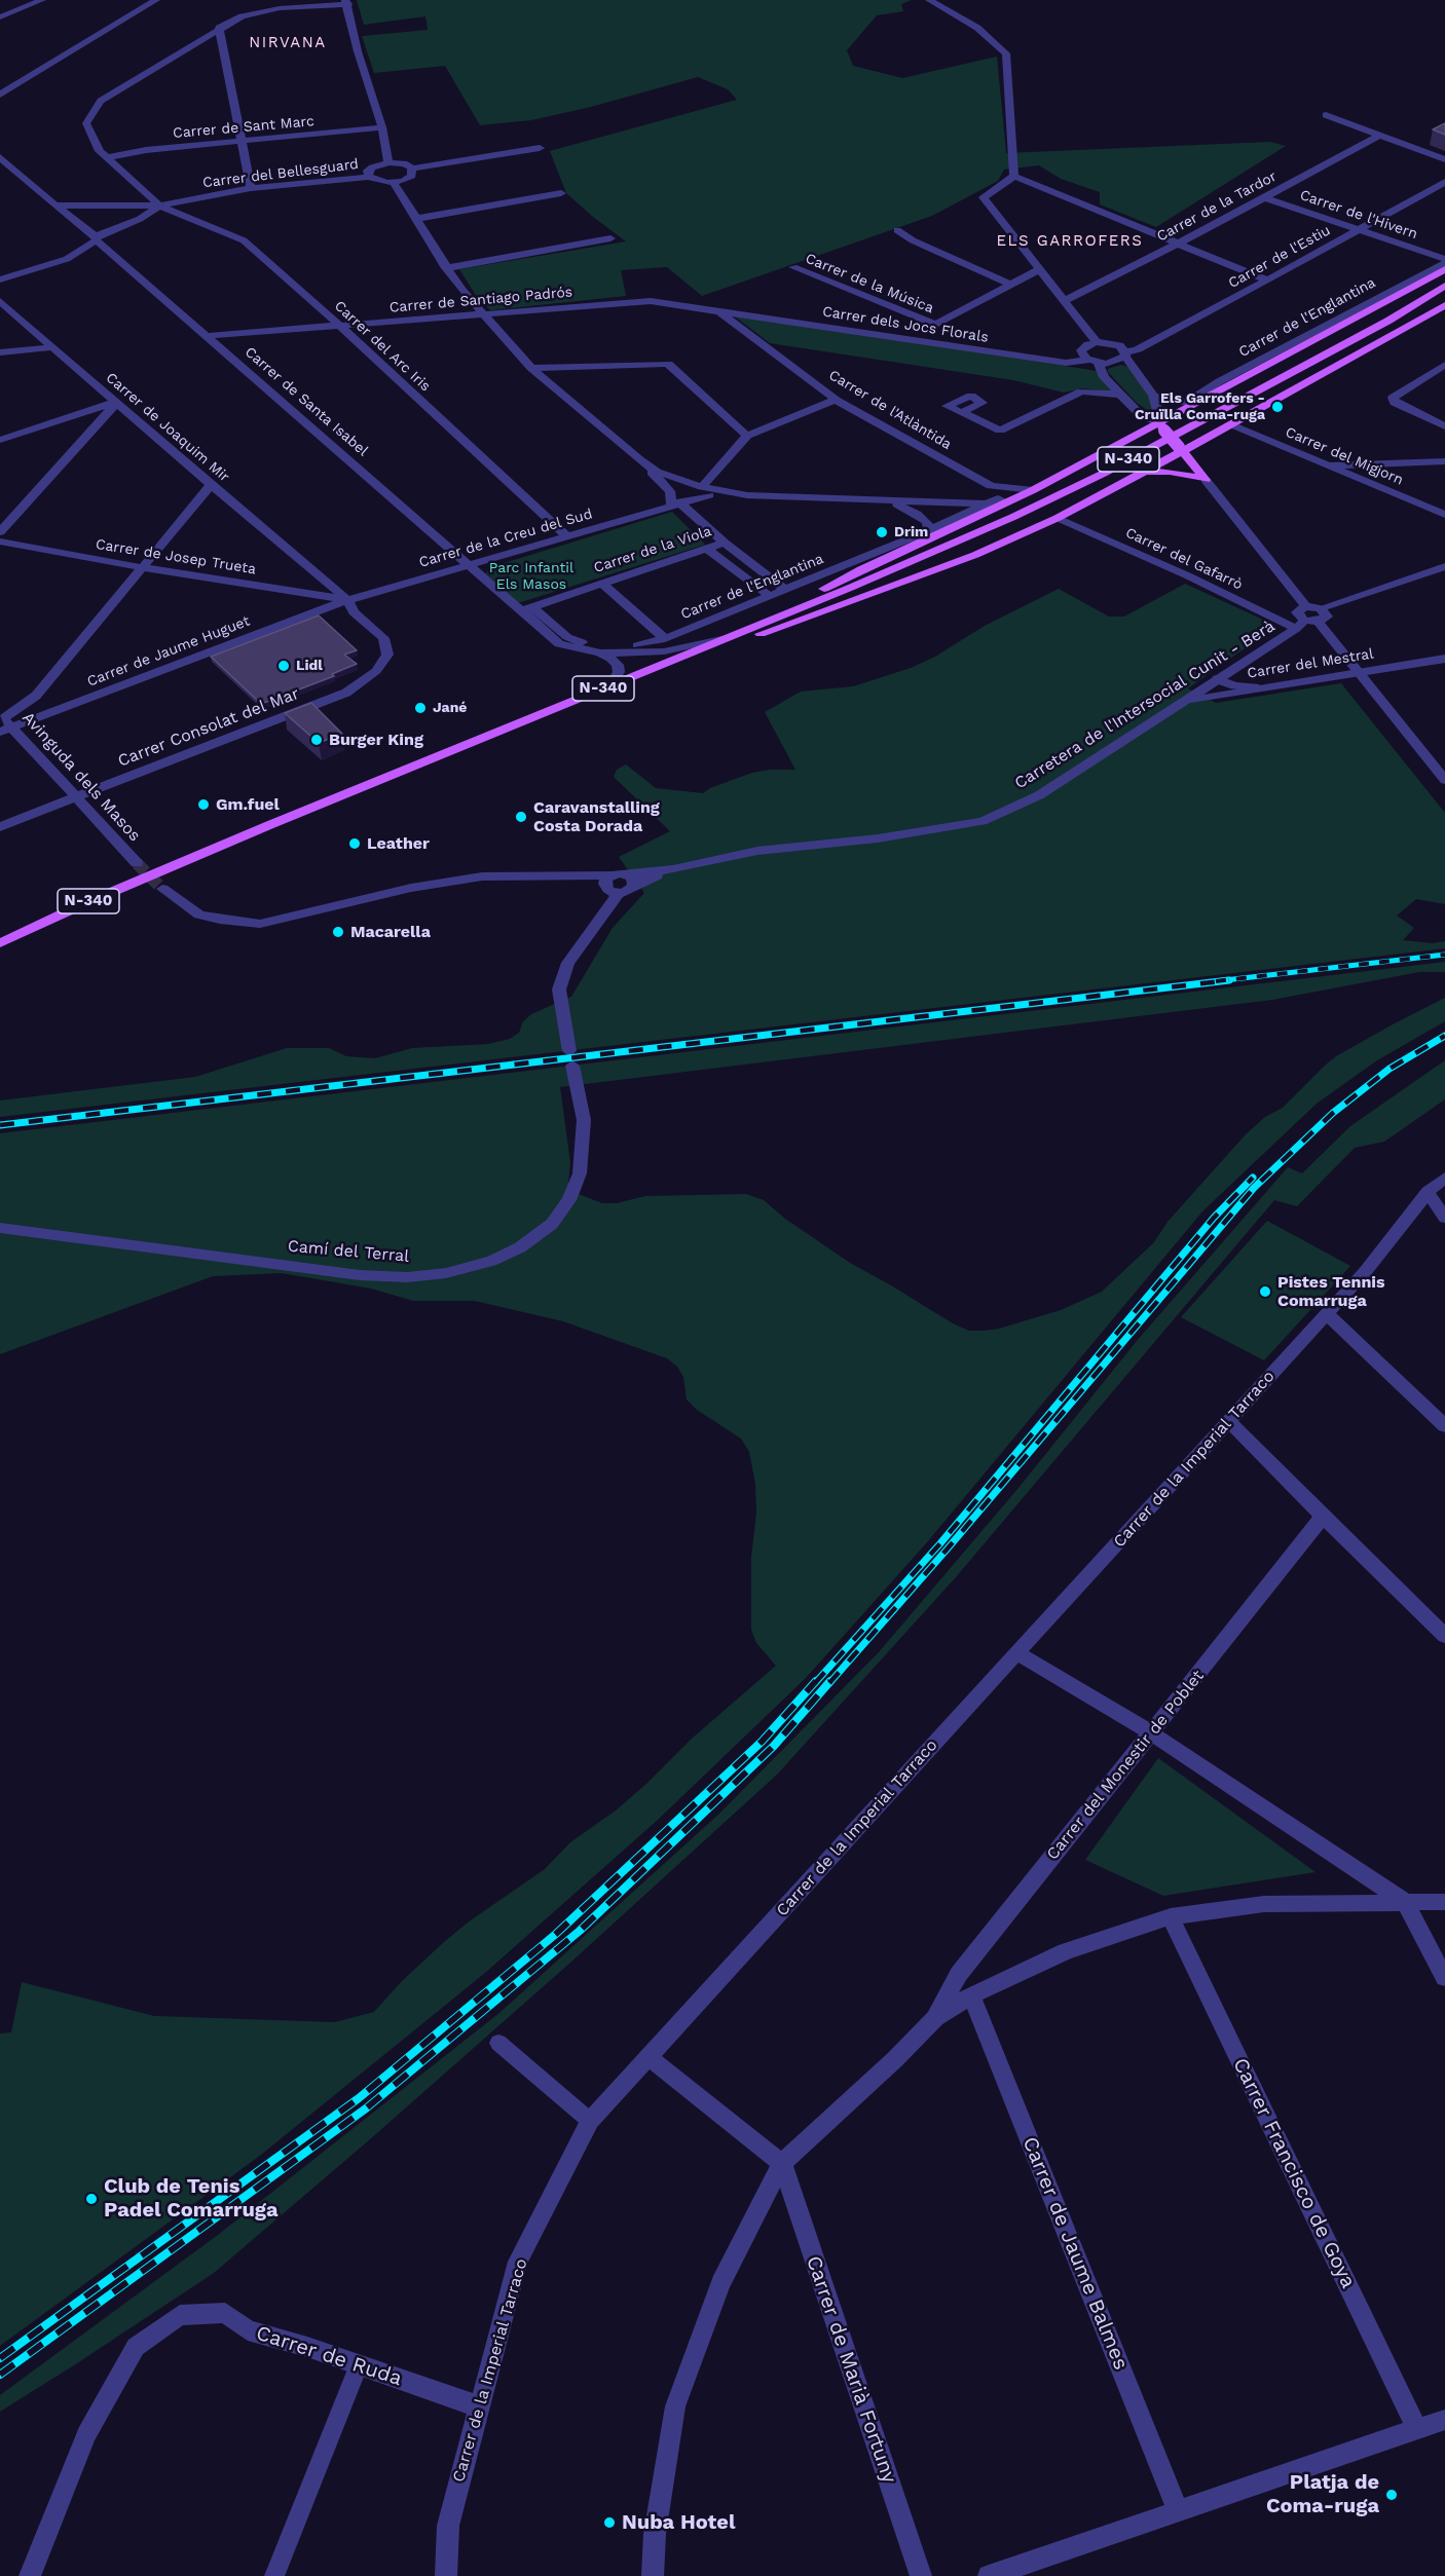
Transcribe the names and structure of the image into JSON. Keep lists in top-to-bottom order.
{
  "streets": {
    "main road": ["N-340"],
    "street": [
      "Carrer de Sant Marc",
      "Carrer del Bellesguard",
      "Carrer de la Tardor",
      "Carrer de l'Hivern",
      "Carrer de l'Estiu",
      "Carrer de la Música",
      "Carrer de Santiago Padrós",
      "Carrer de l'Englantina",
      "Carrer dels Jocs Florals",
      "Carrer del Arc Iris",
      "Carrer de Santa Isabel",
      "Carrer de l'Atlàntida",
      "Carrer de Joaquim Mir",
      "Carrer del Migjorn",
      "Carrer de la Creu del Sud",
      "Carrer de la Viola",
      "Carrer de Josep Trueta",
      "Carrer del Gafarrò",
      "Carrer de Jaume Huguet",
      "Carrer del Mestral",
      "Carretera de l'Intersocial Cunit - Berà",
      "Carrer Consolat del Mar",
      "Avinguda dels Masos",
      "Camí del Terral",
      "Carrer de la Imperial Tarraco",
      "Carrer del Monestir de Poblet",
      "Carrer Francisco de Goya",
      "Carrer de Jaume Balmes",
      "Carrer de Ruda",
      "Carrer de Marià Fortuny"
    ]
  },
  "crossings": [
    ["Carrer del Bellesguard", "Carrer del Arc Iris"],
    ["Carrer del Bellesguard", "Carrer de Santa Isabel"],
    ["Carrer de la Tardor", "Carrer de l'Hivern"],
    ["Carrer de l'Hivern", "Carrer de l'Estiu"],
    ["Carrer de l'Hivern", "Carrer de l'Englantina"],
    ["Carrer de l'Estiu", "Carrer dels Jocs Florals"],
    ["Carrer de Santiago Padrós", "Carrer dels Jocs Florals"],
    ["Carrer de Santiago Padrós", "Carrer del Arc Iris"],
    ["Carrer de Santiago Padrós", "Carrer de Santa Isabel"],
    ["Carrer de Santiago Padrós", "Carrer de l'Atlàntida"],
    ["Carrer de l'Englantina", "Carrer de Santa Isabel"],
    ["Carrer de l'Englantina", "Carrer de la Viola"],
    ["Carrer dels Jocs Florals", "Carrer de l'Atlàntida"],
    ["Carrer del Arc Iris", "Carrer de la Creu del Sud"],
    ["Carrer de Santa Isabel", "N-340"],
    ["Carrer de Santa Isabel", "Carrer de la Creu del Sud"],
    ["Carrer de Santa Isabel", "Carrer de la Viola"],
    ["Carrer de Joaquim Mir", "Carrer de la Creu del Sud"],
    ["Carrer de Joaquim Mir", "Carrer de Josep Trueta"],
    ["Carrer de Joaquim Mir", "Carrer de Jaume Huguet"],
    ["Carrer de Joaquim Mir", "Carrer Consolat del Mar"],
    ["Carrer de la Creu del Sud", "Carrer de Josep Trueta"],
    ["Carrer de la Creu del Sud", "Carrer de Jaume Huguet"],
    ["Carrer de la Creu del Sud", "Carrer Consolat del Mar"],
    ["Carrer de Josep Trueta", "Carrer de Jaume Huguet"],
    ["Carrer de Josep Trueta", "Carrer Consolat del Mar"],
    ["Carrer del Gafarrò", "Carretera de l'Intersocial Cunit - Berà"],
    ["Carrer de Jaume Huguet", "Carrer Consolat del Mar"],
    ["Carrer de Jaume Huguet", "Avinguda dels Masos"],
    ["Carrer del Mestral", "Carretera de l'Intersocial Cunit - Berà"],
    ["Carretera de l'Intersocial Cunit - Berà", "Camí del Terral"],
    ["Carrer Consolat del Mar", "Avinguda dels Masos"],
    ["Carrer de la Imperial Tarraco", "Carrer de Ruda"]
  ],
  "districts": ["NIRVANA", "ELS GARROFERS"],
  "parks": ["Parc Infantil Els Masos"],
  "places": [
    "Els Garrofers - Cruïlla Coma-ruga",
    "Drim",
    "Lidl",
    "Jané",
    "Burger King",
    "Gm.fuel",
    "Caravanstalling Costa Dorada",
    "Leather",
    "Macarella",
    "Pistes Tennis Comarruga",
    "Club de Tenis Padel Comarruga",
    "Platja de Coma-ruga",
    "Nuba Hotel"
  ]
}
